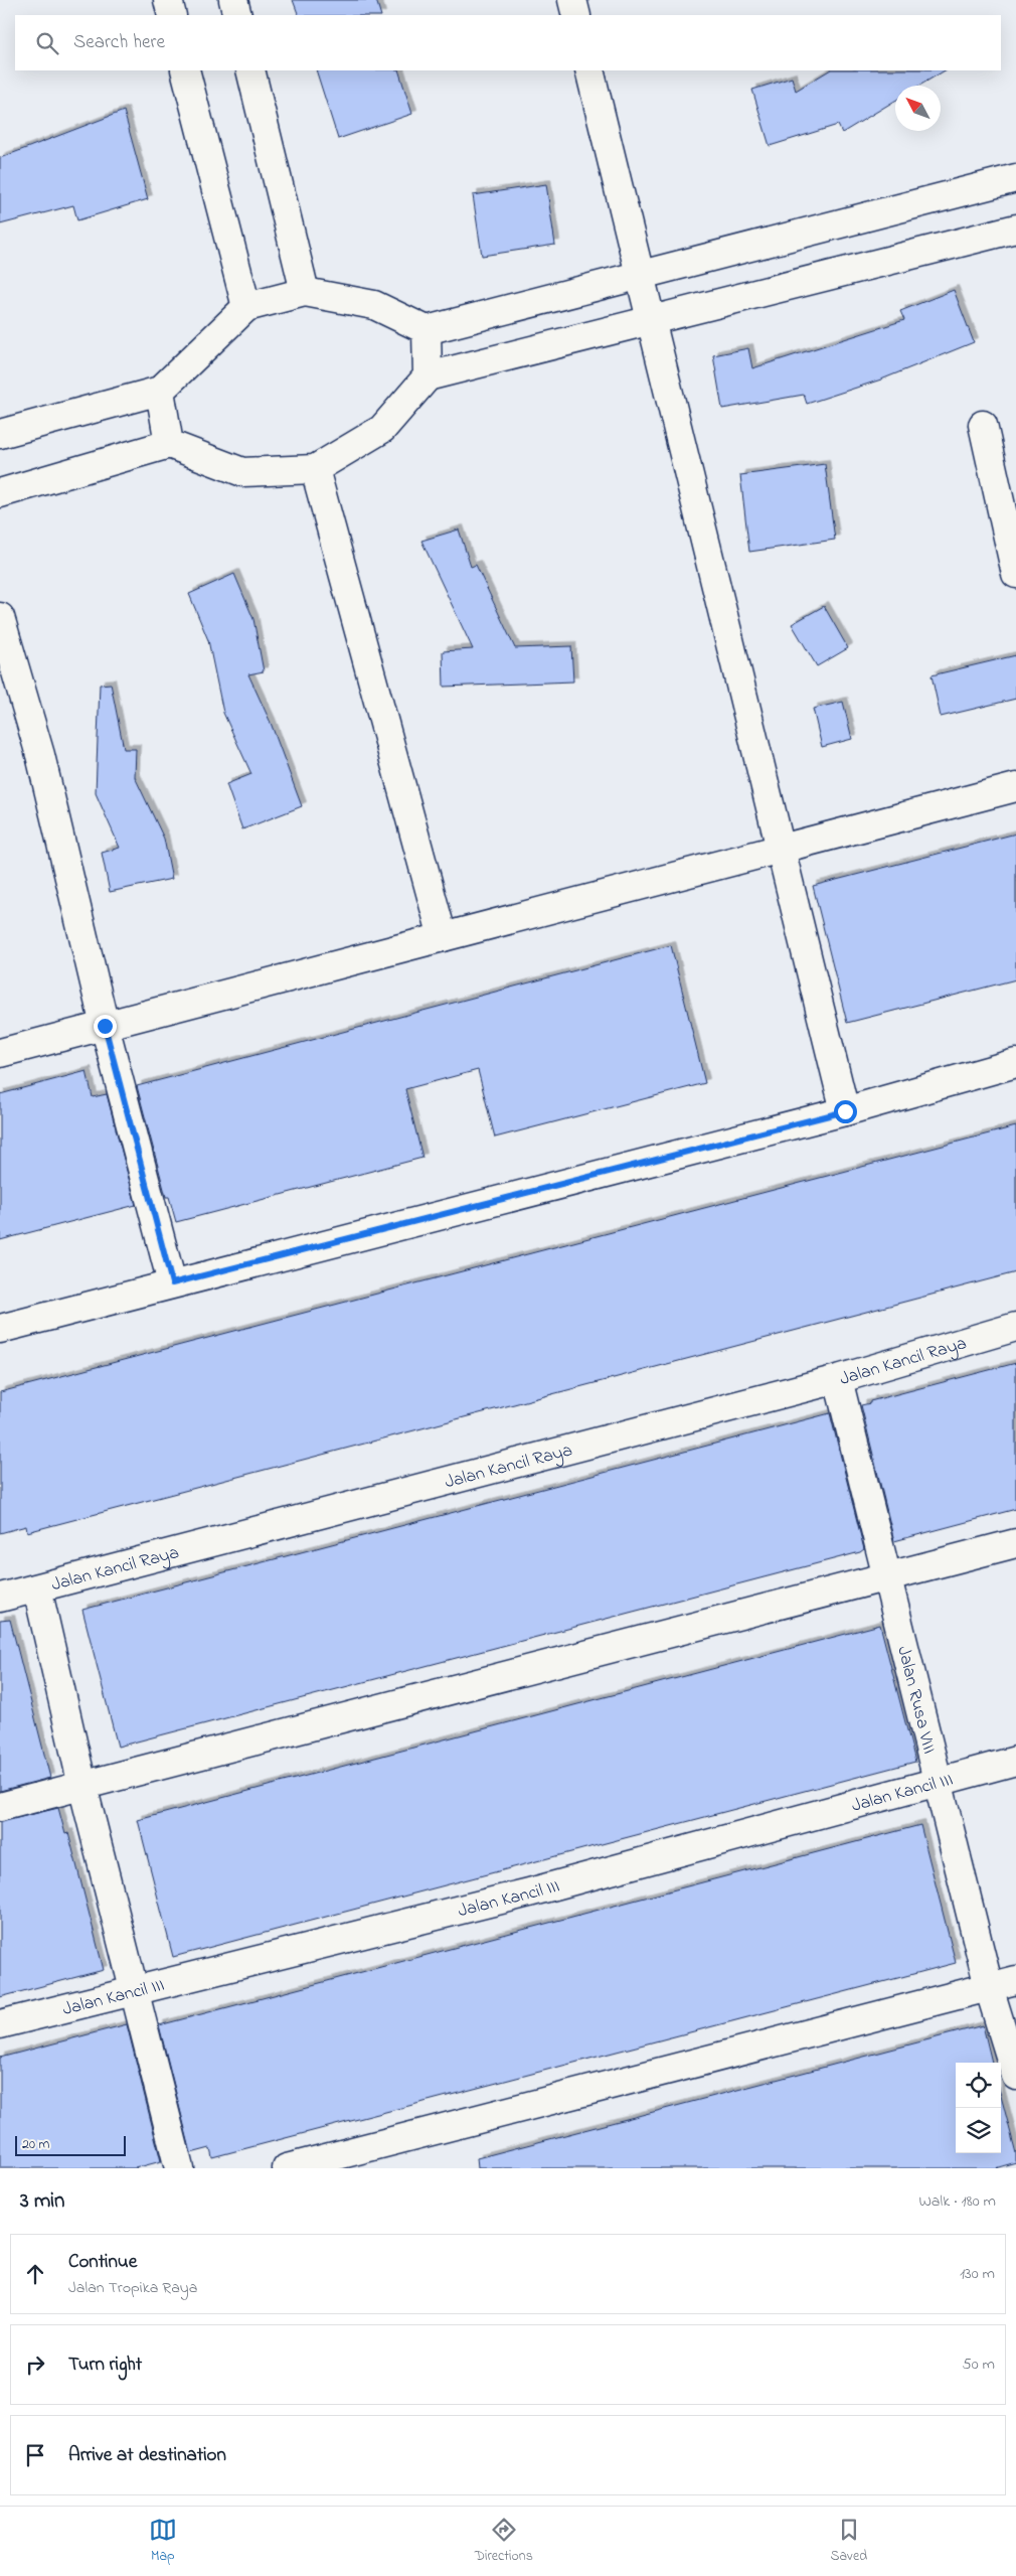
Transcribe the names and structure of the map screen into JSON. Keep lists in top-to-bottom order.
{
  "streets": {
    "street": ["Jalan Kancil Raya", "Jalan Rusa VIII", "Jalan Kancil III"]
  },
  "crossings": [
    ["Jalan Kancil Raya", "Jalan Rusa VIII"],
    ["Jalan Rusa VIII", "Jalan Kancil III"]
  ],
  "scale_bar": "20 m",
  "north": "top left",
  "page": {
    "search": "Search here",
    "scale": "20 m",
    "heading": ["3 min", "Walk · 180 m"],
    "list": [
      ["Continue", "Jalan Tropika Raya", "130 m"],
      ["Turn right", "50 m"],
      "Arrive at destination"
    ],
    "nav": ["Map", "Directions", "Saved"]
  }
}
